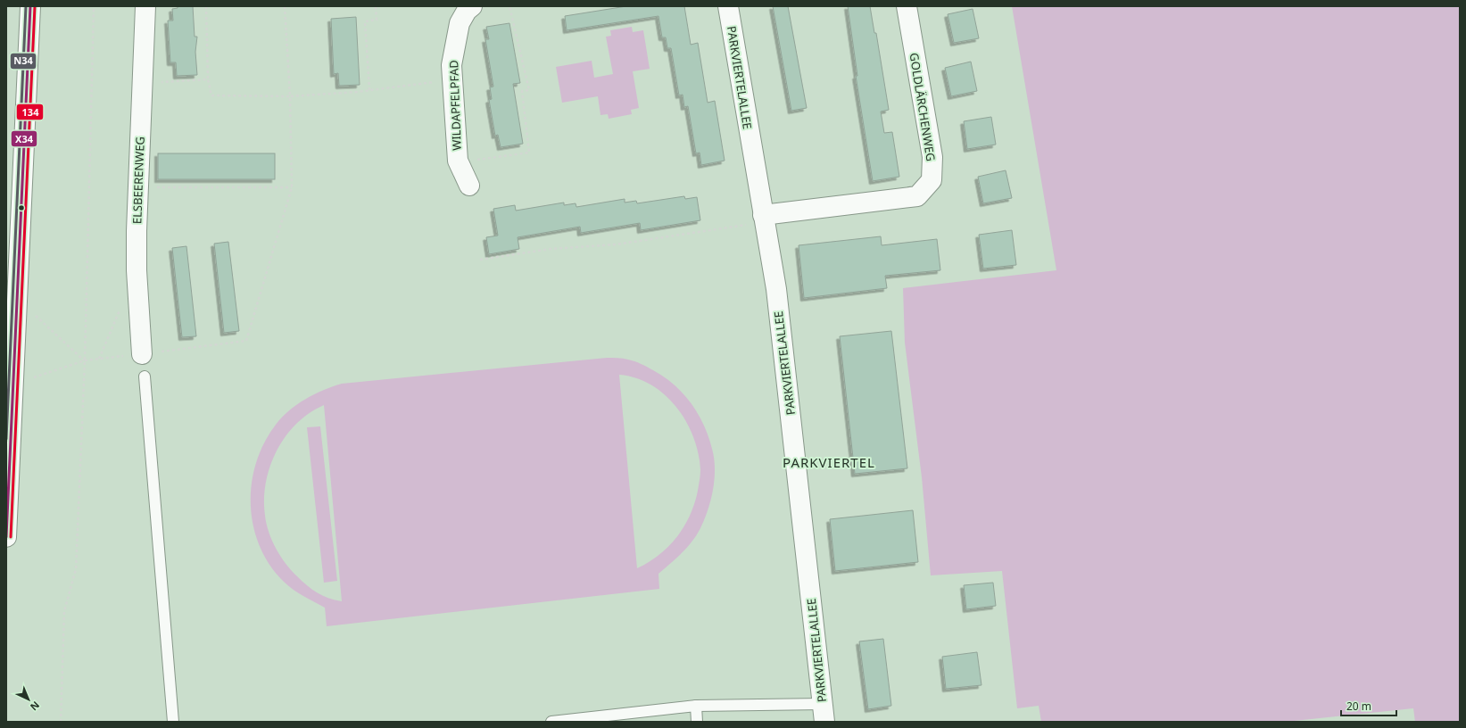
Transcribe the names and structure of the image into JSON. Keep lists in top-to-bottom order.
{
  "streets": {
    "street": [
      "PARKVIERTELALLEE",
      "WILDAPFELPFAD",
      "GOLDLÄRCHENWEG",
      "ELSBEERENWEG"
    ]
  },
  "crossings": [
    ["PARKVIERTELALLEE", "GOLDLÄRCHENWEG"]
  ],
  "districts": ["PARKVIERTEL"],
  "lines": ["transit line X34", "transit line 134", "transit line N34"],
  "scale_bar": "20 m",
  "north": "bottom right"
}
